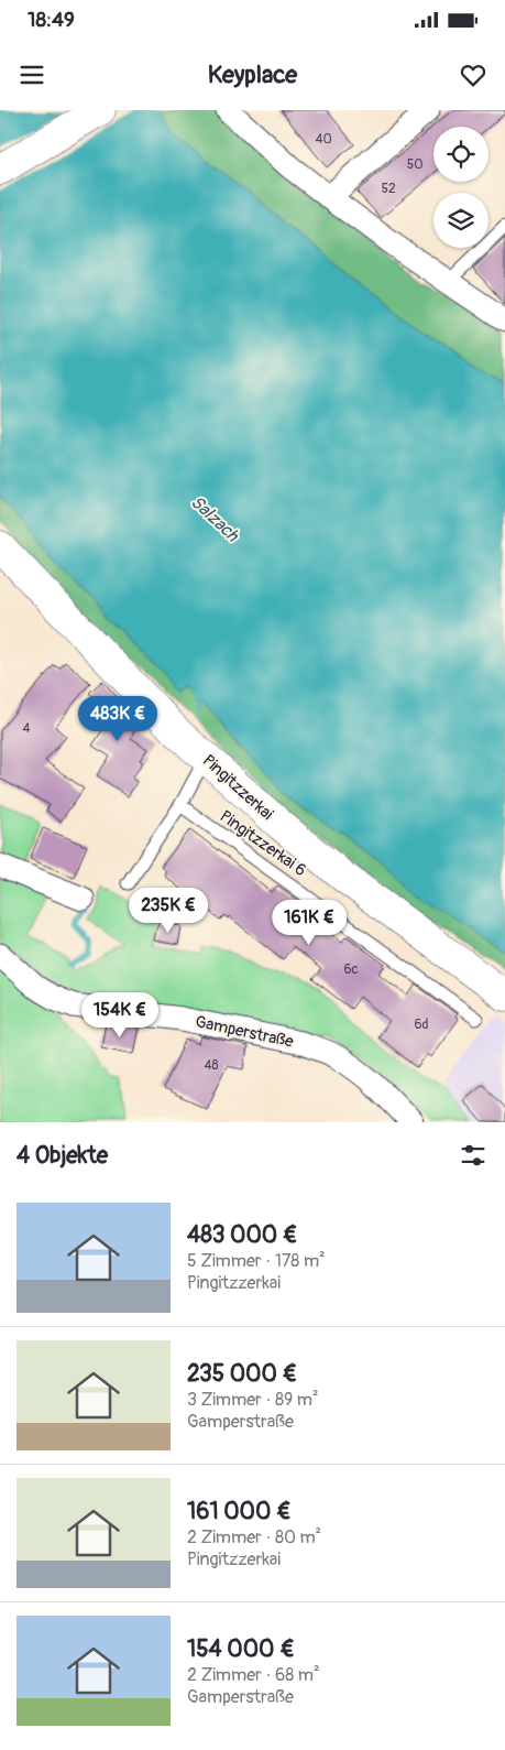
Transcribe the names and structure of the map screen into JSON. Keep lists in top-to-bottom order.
{
  "streets": {
    "street": ["Pingitzzerkai", "Gamperstraße"],
    "lane": ["Pingitzzerkai 6"]
  },
  "water": ["Salzach"],
  "house_numbers": [
    "40",
    "50",
    "52",
    "4",
    "6c",
    "6d",
    "48"
  ],
  "page": {
    "status": "18:49",
    "header": "Keyplace",
    "price": [
      "483K €",
      "235K €",
      "161K €",
      "154K €"
    ],
    "heading": "4 Objekte",
    "list": [
      {
        "name": "483 000 €",
        "note": "5 Zimmer · 178 m² · Pingitzzerkai"
      },
      {
        "name": "235 000 €",
        "note": "3 Zimmer · 89 m² · Gamperstraße"
      },
      {
        "name": "161 000 €",
        "note": "2 Zimmer · 80 m² · Pingitzzerkai"
      },
      {
        "name": "154 000 €",
        "note": "2 Zimmer · 68 m² · Gamperstraße"
      }
    ]
  }
}
